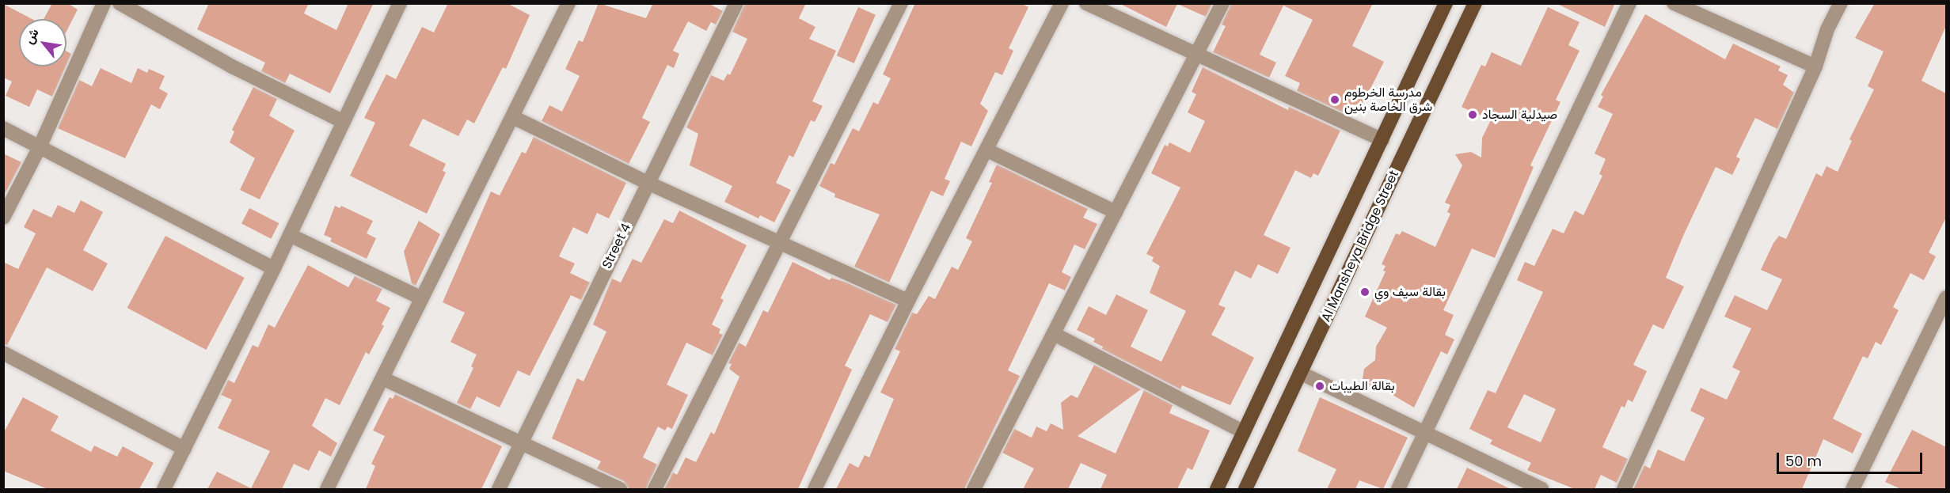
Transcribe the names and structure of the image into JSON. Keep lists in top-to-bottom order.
{
  "streets": {
    "main road": ["Al Mansheya Bridge Street"],
    "street": ["Street 4"]
  },
  "places": [
    "مدرسة الخرطوم شرق الخاصة بنين",
    "صيدلية السجاد",
    "بقالة سيف وي",
    "بقالة الطيبات"
  ],
  "scale_bar": "50 m",
  "north": "top left"
}
